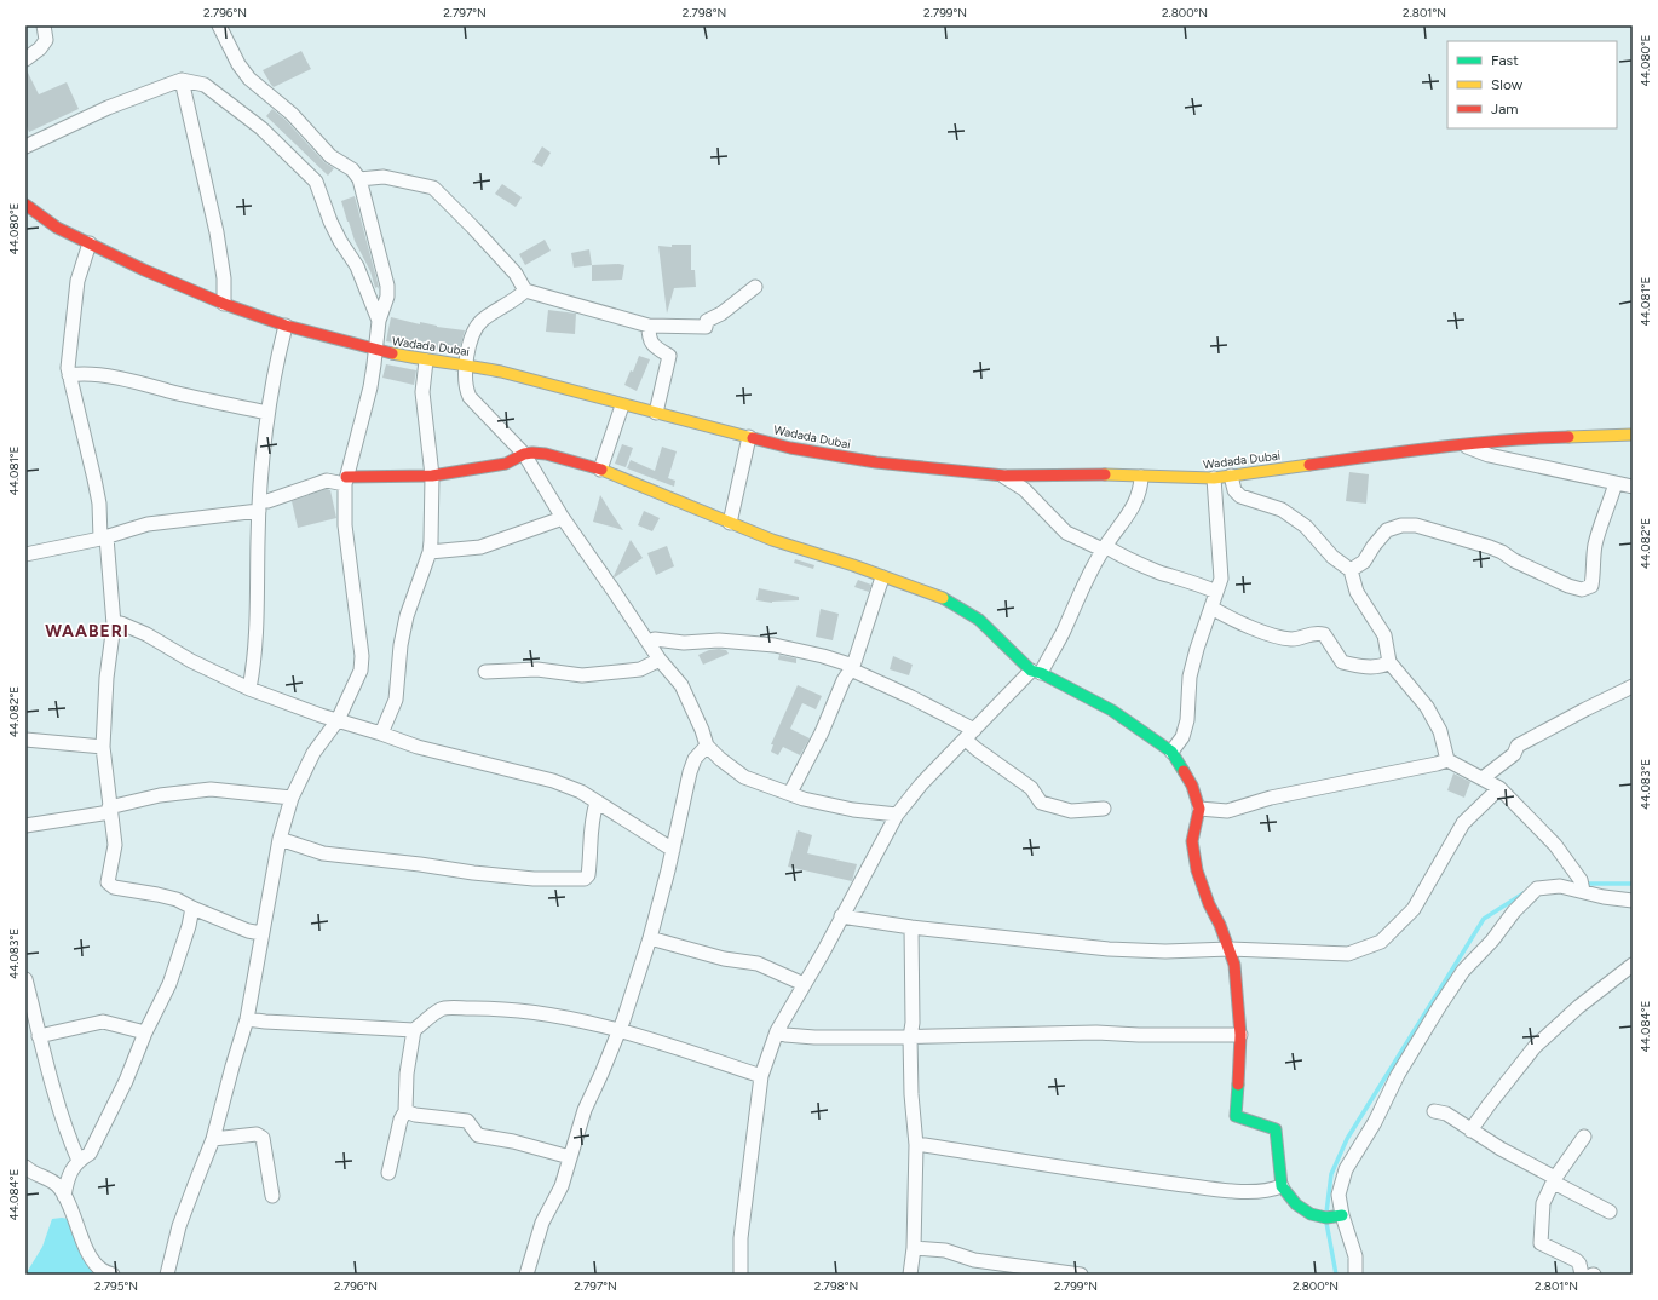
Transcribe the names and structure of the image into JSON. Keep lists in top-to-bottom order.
{
  "streets": {
    "street": ["Wadada Dubai"]
  },
  "districts": ["WAABERI"],
  "legend": ["Fast", "Slow", "Jam"],
  "coordinates": [
    "2.796°N",
    "2.797°N",
    "2.798°N",
    "2.799°N",
    "2.800°N",
    "2.801°N",
    "44.080°E",
    "44.081°E",
    "44.082°E",
    "44.083°E",
    "44.084°E",
    "2.795°N"
  ]
}
